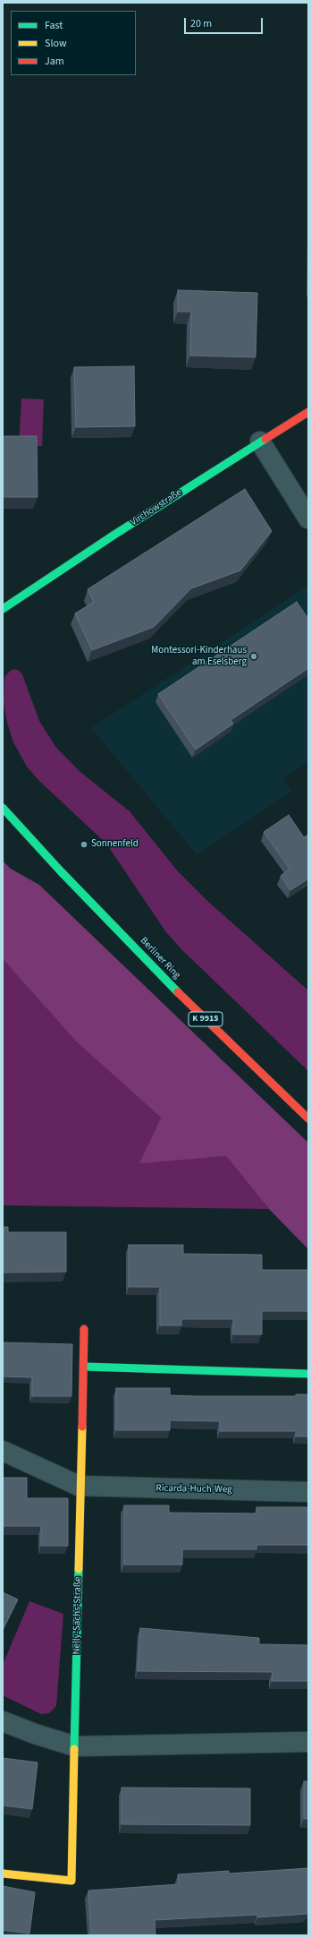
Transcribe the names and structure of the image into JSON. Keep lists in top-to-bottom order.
{
  "streets": {
    "street": [
      "Virchowstraße",
      "Berliner Ring",
      "K 9915",
      "Ricarda-Huch-Weg",
      "Nelly-Sachs-Straße"
    ]
  },
  "crossings": [
    ["Ricarda-Huch-Weg", "Nelly-Sachs-Straße"]
  ],
  "places": ["Montessori-Kinderhaus am Eselsberg", "Sonnenfeld"],
  "legend": ["Fast", "Slow", "Jam"],
  "scale_bar": "20 m"
}
